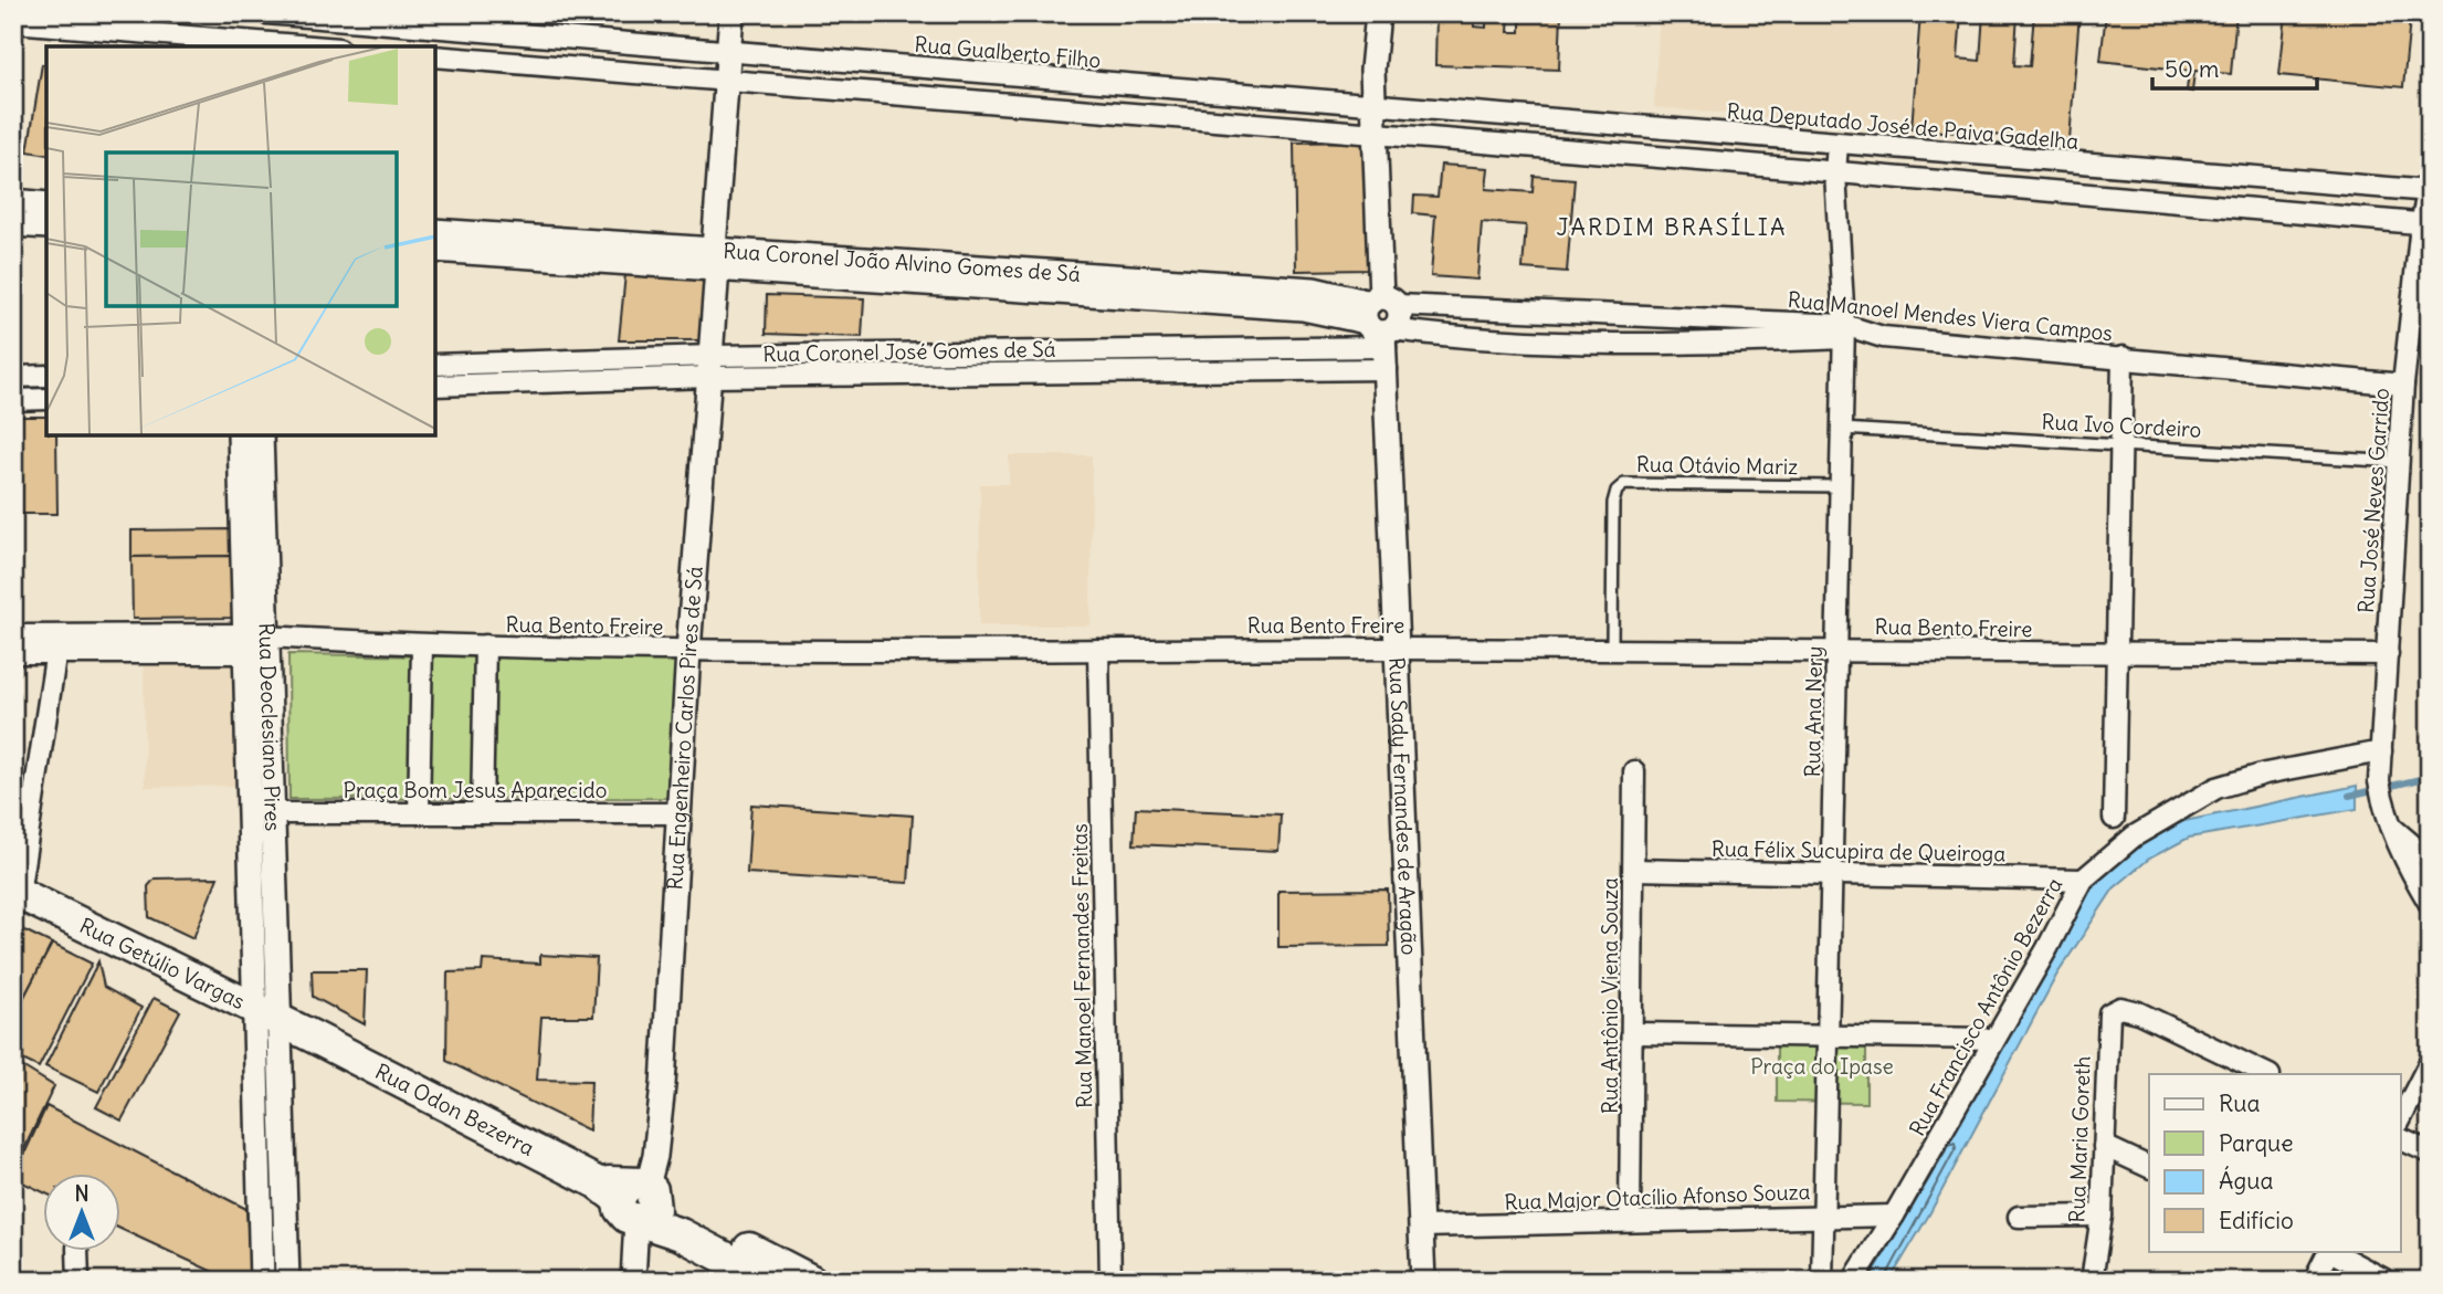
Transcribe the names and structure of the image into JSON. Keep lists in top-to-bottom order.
{
  "streets": {
    "main road": ["Rua Getúlio Vargas", "Rua Odon Bezerra"],
    "street": [
      "Rua Gualberto Filho",
      "Rua Deputado José de Paiva Gadelha",
      "Rua Coronel João Alvino Gomes de Sá",
      "Rua Manoel Mendes Viera Campos",
      "Rua Coronel José Gomes de Sá",
      "Rua José Neves Garrido",
      "Rua Bento Freire",
      "Rua Ana Nery",
      "Rua Deoclesiano Pires",
      "Rua Engenheiro Carlos Pires de Sá",
      "Praça Bom Jesus Aparecido",
      "Rua Sady Fernandes de Aragão",
      "Rua Félix Sucupira de Queiroga",
      "Rua Manoel Fernandes Freitas",
      "Rua Antônio Viena Souza",
      "Rua Francisco Antônio Bezerra",
      "Rua Maria Goreth",
      "Rua Major Otacílio Afonso Souza"
    ],
    "lane": ["Rua Ivo Cordeiro", "Rua Otávio Mariz"]
  },
  "crossings": [
    ["Rua Gualberto Filho", "Rua Deputado José de Paiva Gadelha"],
    ["Rua Gualberto Filho", "Rua Engenheiro Carlos Pires de Sá"],
    ["Rua Gualberto Filho", "Rua Sady Fernandes de Aragão"],
    ["Rua Deputado José de Paiva Gadelha", "Rua José Neves Garrido"],
    ["Rua Deputado José de Paiva Gadelha", "Rua Ana Nery"],
    ["Rua Deputado José de Paiva Gadelha", "Rua Sady Fernandes de Aragão"],
    ["Rua Coronel João Alvino Gomes de Sá", "Rua Manoel Mendes Viera Campos"],
    ["Rua Coronel João Alvino Gomes de Sá", "Rua Coronel José Gomes de Sá"],
    ["Rua Coronel João Alvino Gomes de Sá", "Rua Engenheiro Carlos Pires de Sá"],
    ["Rua Coronel João Alvino Gomes de Sá", "Rua Sady Fernandes de Aragão"],
    ["Rua Manoel Mendes Viera Campos", "Rua Coronel José Gomes de Sá"],
    ["Rua Manoel Mendes Viera Campos", "Rua José Neves Garrido"],
    ["Rua Manoel Mendes Viera Campos", "Rua Ana Nery"],
    ["Rua Manoel Mendes Viera Campos", "Rua Sady Fernandes de Aragão"],
    ["Rua Coronel José Gomes de Sá", "Rua Engenheiro Carlos Pires de Sá"],
    ["Rua Coronel José Gomes de Sá", "Rua Sady Fernandes de Aragão"],
    ["Rua Ivo Cordeiro", "Rua José Neves Garrido"],
    ["Rua Ivo Cordeiro", "Rua Ana Nery"],
    ["Rua Otávio Mariz", "Rua Bento Freire"],
    ["Rua Otávio Mariz", "Rua Ana Nery"],
    ["Rua José Neves Garrido", "Rua Bento Freire"],
    ["Rua José Neves Garrido", "Rua Francisco Antônio Bezerra"],
    ["Rua Bento Freire", "Rua Ana Nery"],
    ["Rua Bento Freire", "Rua Deoclesiano Pires"],
    ["Rua Bento Freire", "Rua Engenheiro Carlos Pires de Sá"],
    ["Rua Bento Freire", "Rua Sady Fernandes de Aragão"],
    ["Rua Bento Freire", "Rua Manoel Fernandes Freitas"],
    ["Rua Ana Nery", "Rua Félix Sucupira de Queiroga"],
    ["Rua Ana Nery", "Rua Major Otacílio Afonso Souza"],
    ["Rua Deoclesiano Pires", "Praça Bom Jesus Aparecido"],
    ["Rua Deoclesiano Pires", "Rua Getúlio Vargas"],
    ["Rua Engenheiro Carlos Pires de Sá", "Praça Bom Jesus Aparecido"],
    ["Rua Engenheiro Carlos Pires de Sá", "Rua Odon Bezerra"],
    ["Rua Sady Fernandes de Aragão", "Rua Major Otacílio Afonso Souza"],
    ["Rua Félix Sucupira de Queiroga", "Rua Antônio Viena Souza"],
    ["Rua Félix Sucupira de Queiroga", "Rua Francisco Antônio Bezerra"],
    ["Rua Getúlio Vargas", "Rua Odon Bezerra"],
    ["Rua Antônio Viena Souza", "Rua Major Otacílio Afonso Souza"],
    ["Rua Francisco Antônio Bezerra", "Rua Major Otacílio Afonso Souza"]
  ],
  "districts": ["JARDIM BRASÍLIA"],
  "parks": ["Praça do Ipase"],
  "legend": [
    "Rua",
    "Parque",
    "Água",
    "Edifício"
  ],
  "scale_bar": "50 m",
  "north": "top"
}
